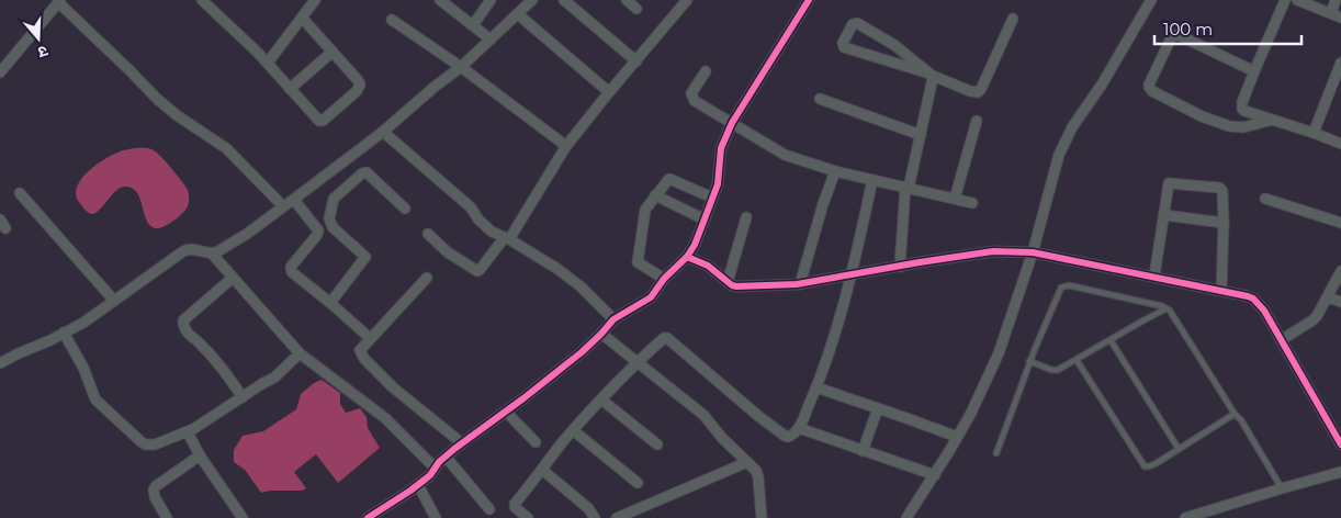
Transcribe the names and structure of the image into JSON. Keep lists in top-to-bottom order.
{
  "scale_bar": "100 m",
  "north": "bottom"
}
